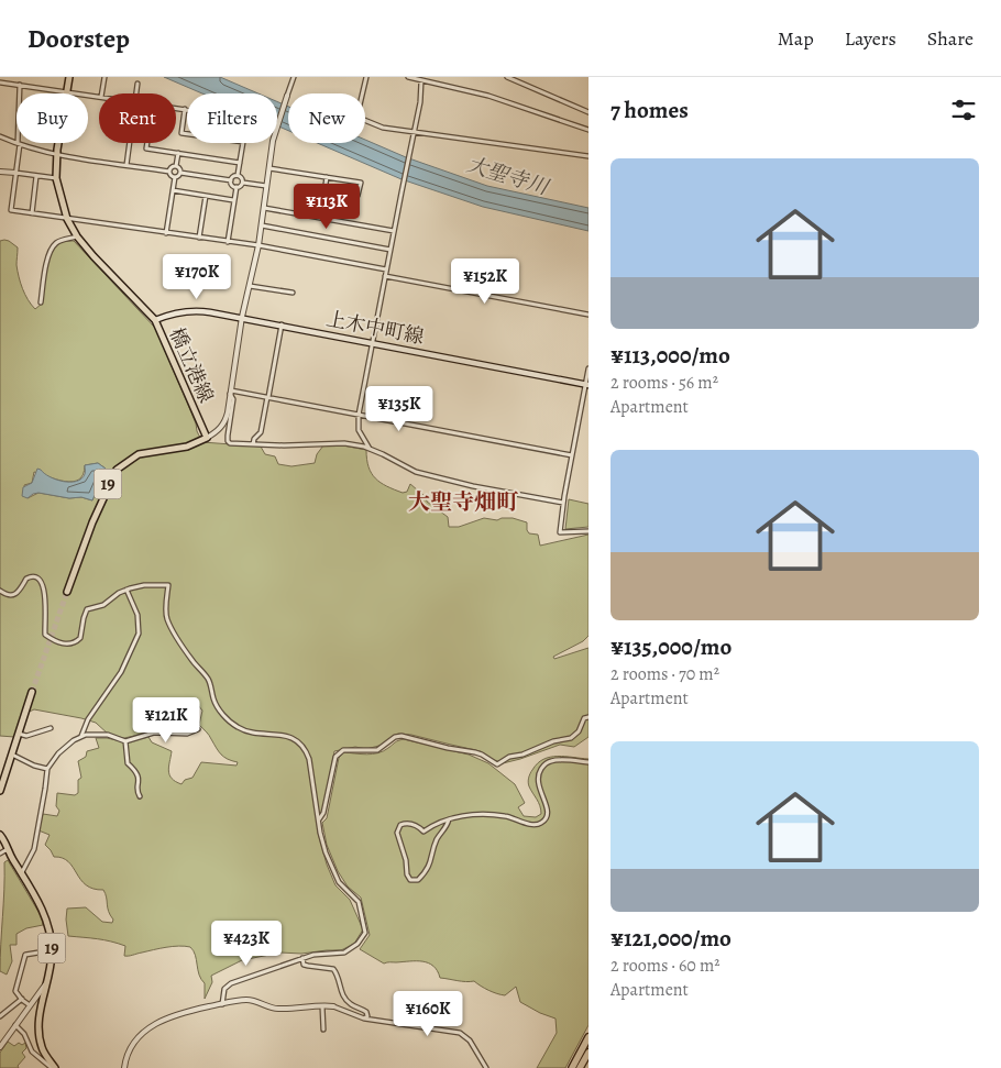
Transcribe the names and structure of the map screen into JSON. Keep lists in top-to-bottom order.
{
  "streets": {
    "main road": ["上木中町線", "橋立港線", "19"]
  },
  "crossings": [
    ["上木中町線", "橋立港線"],
    ["橋立港線", "19"]
  ],
  "districts": ["大聖寺畑町"],
  "water": ["大聖寺川"],
  "page": {
    "header": "Doorstep",
    "nav": ["Map", "Layers", "Share"],
    "heading": "7 homes",
    "chip": [
      "Buy",
      "Rent",
      "Filters",
      "New"
    ],
    "list": [
      {
        "name": "¥113,000/mo",
        "note": "2 rooms · 56 m² · Apartment"
      },
      {
        "name": "¥135,000/mo",
        "note": "2 rooms · 70 m² · Apartment"
      },
      {
        "name": "¥121,000/mo",
        "note": "2 rooms · 60 m² · Apartment"
      }
    ],
    "price": [
      "¥113K",
      "¥170K",
      "¥152K",
      "¥135K",
      "¥121K",
      "¥423K",
      "¥160K"
    ]
  }
}
